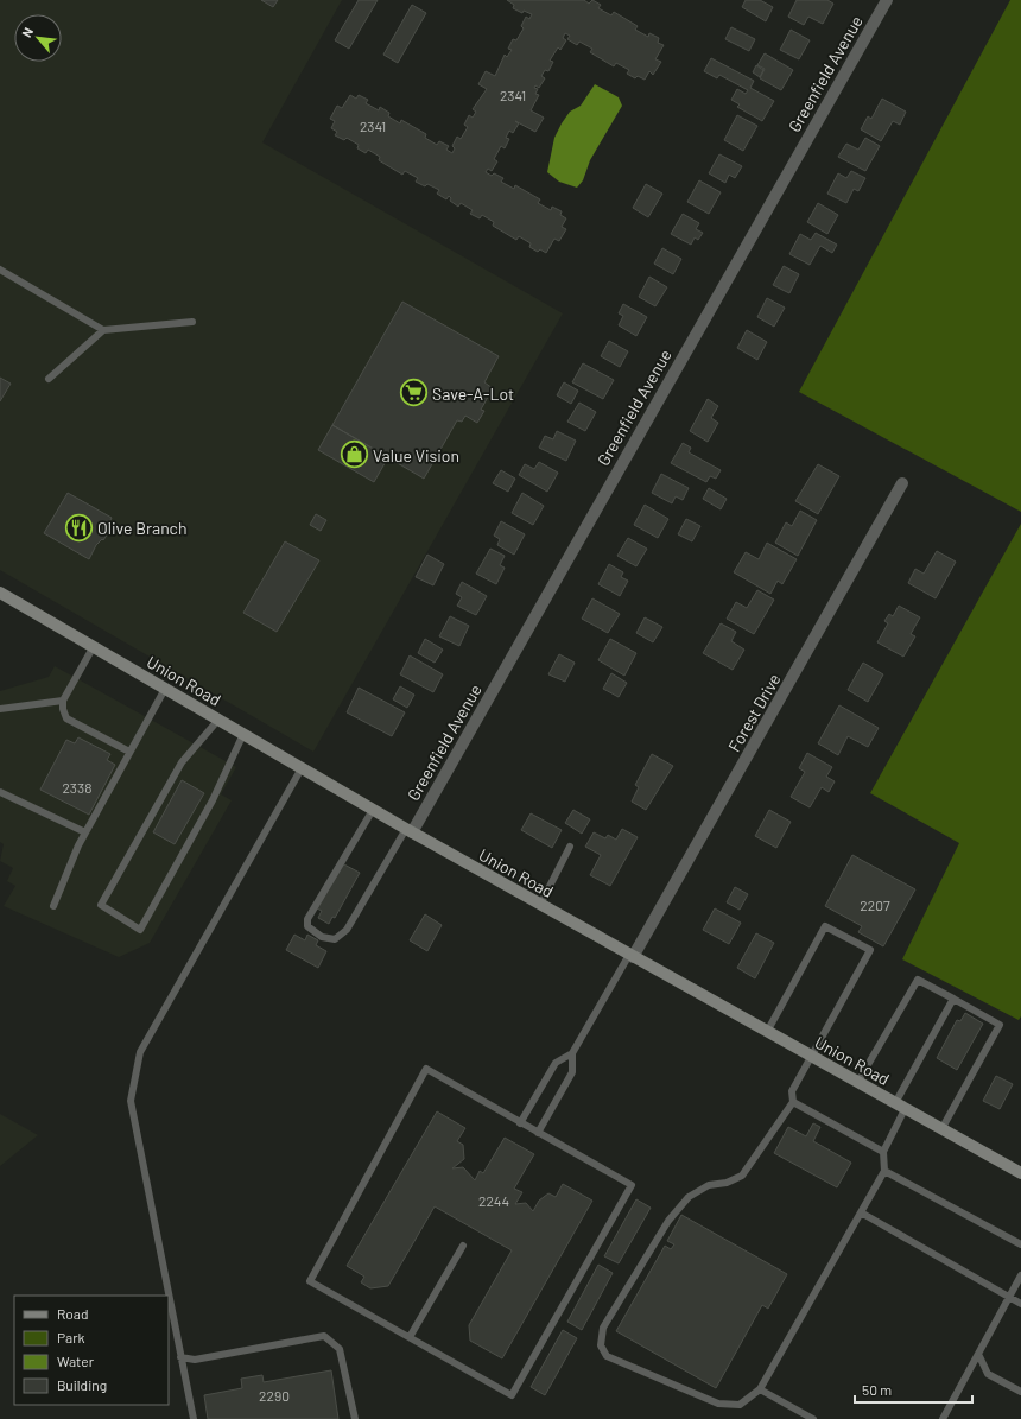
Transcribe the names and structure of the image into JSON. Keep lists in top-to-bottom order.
{
  "streets": {
    "main road": ["Union Road"],
    "street": ["Greenfield Avenue", "Forest Drive"]
  },
  "crossings": [
    ["Greenfield Avenue", "Union Road"],
    ["Union Road", "Forest Drive"]
  ],
  "places": {
    "supermarket": ["Save-A-Lot"],
    "shop": ["Value Vision"],
    "restaurant": ["Olive Branch"]
  },
  "house_numbers": [
    "2341",
    "2341",
    "2338",
    "2207",
    "2244",
    "2290"
  ],
  "legend": [
    "Road",
    "Park",
    "Water",
    "Building"
  ],
  "scale_bar": "50 m",
  "north": "top left"
}
